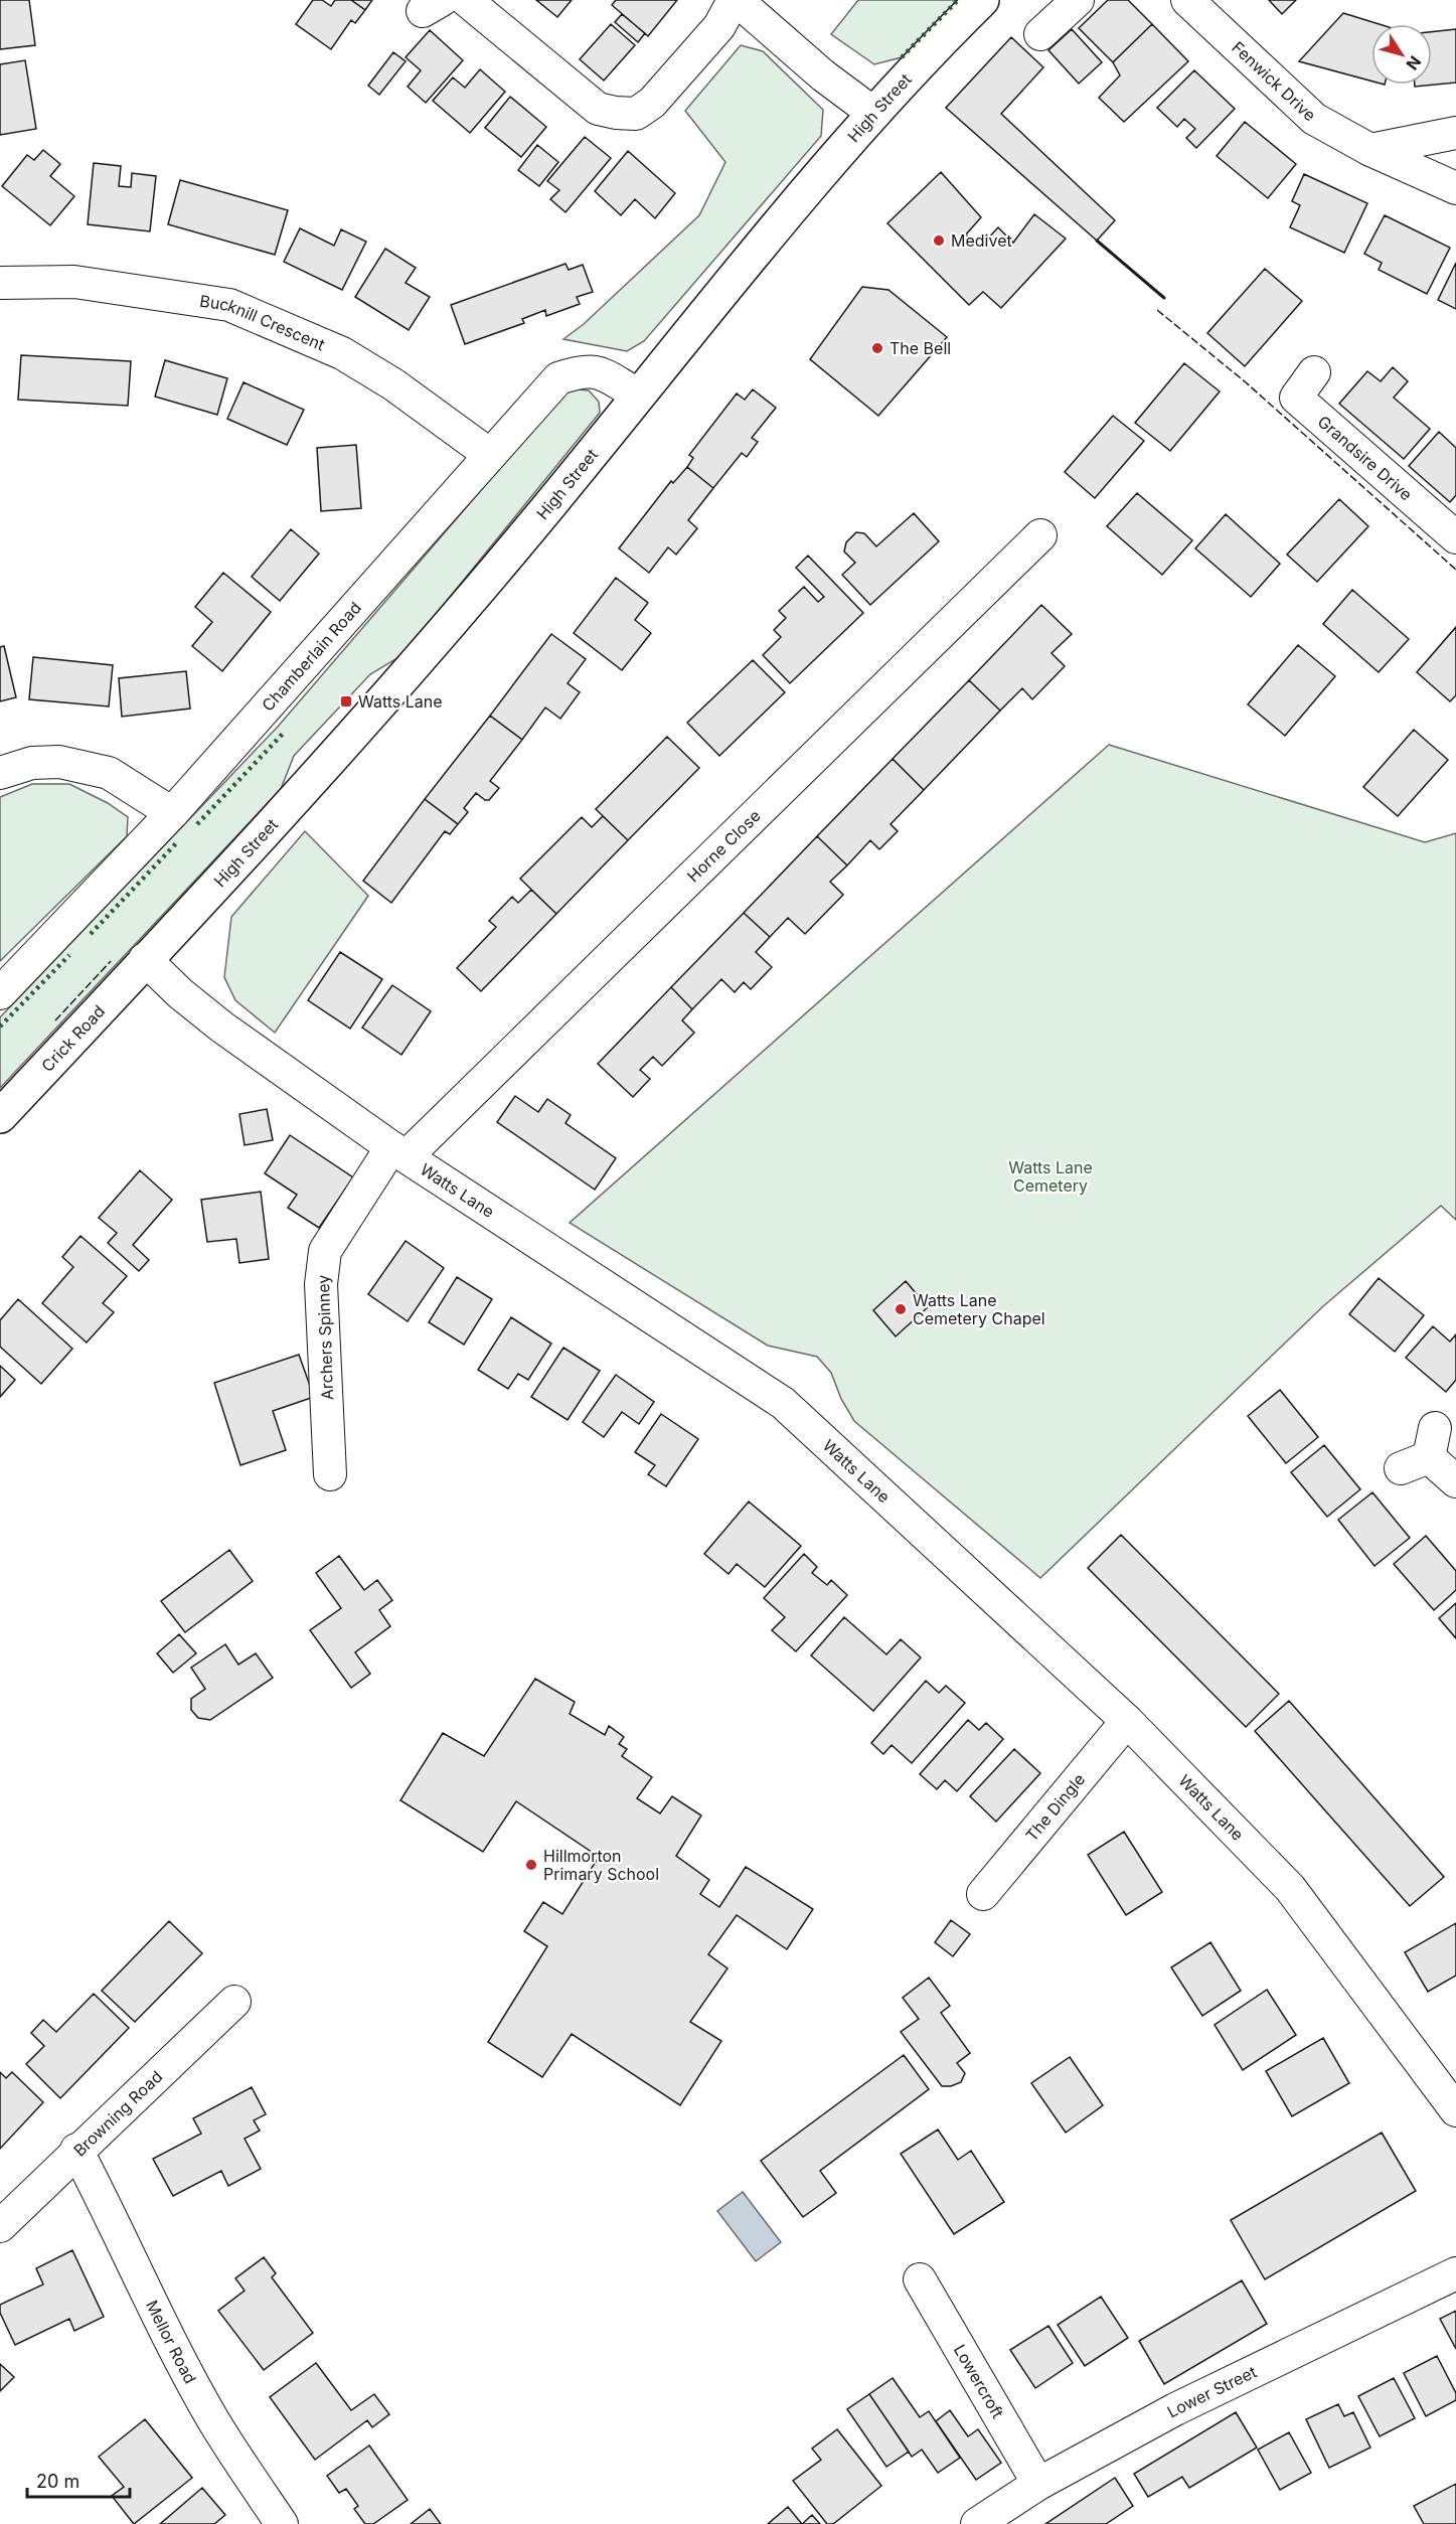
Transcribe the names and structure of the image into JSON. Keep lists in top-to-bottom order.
{
  "streets": {
    "highway": ["High Street", "Crick Road"],
    "street": [
      "Fenwick Drive",
      "Bucknill Crescent",
      "Grandsire Drive",
      "Chamberlain Road",
      "Horne Close",
      "Watts Lane",
      "Archers Spinney",
      "The Dingle",
      "Browning Road",
      "Mellor Road",
      "Lowercroft",
      "Lower Street"
    ]
  },
  "crossings": [
    ["High Street", "Chamberlain Road"],
    ["High Street", "Crick Road"],
    ["High Street", "Watts Lane"],
    ["Bucknill Crescent", "Chamberlain Road"],
    ["Horne Close", "Watts Lane"],
    ["Horne Close", "Archers Spinney"],
    ["Crick Road", "Watts Lane"],
    ["Watts Lane", "Archers Spinney"],
    ["Watts Lane", "The Dingle"],
    ["Browning Road", "Mellor Road"],
    ["Lowercroft", "Lower Street"]
  ],
  "parks": ["Watts Lane Cemetery"],
  "places": {
    "other": [
      "Medivet",
      "The Bell",
      "Watts Lane Cemetery Chapel",
      "Hillmorton Primary School"
    ],
    "transit": ["Watts Lane"]
  },
  "scale_bar": "20 m",
  "north": "bottom right"
}
